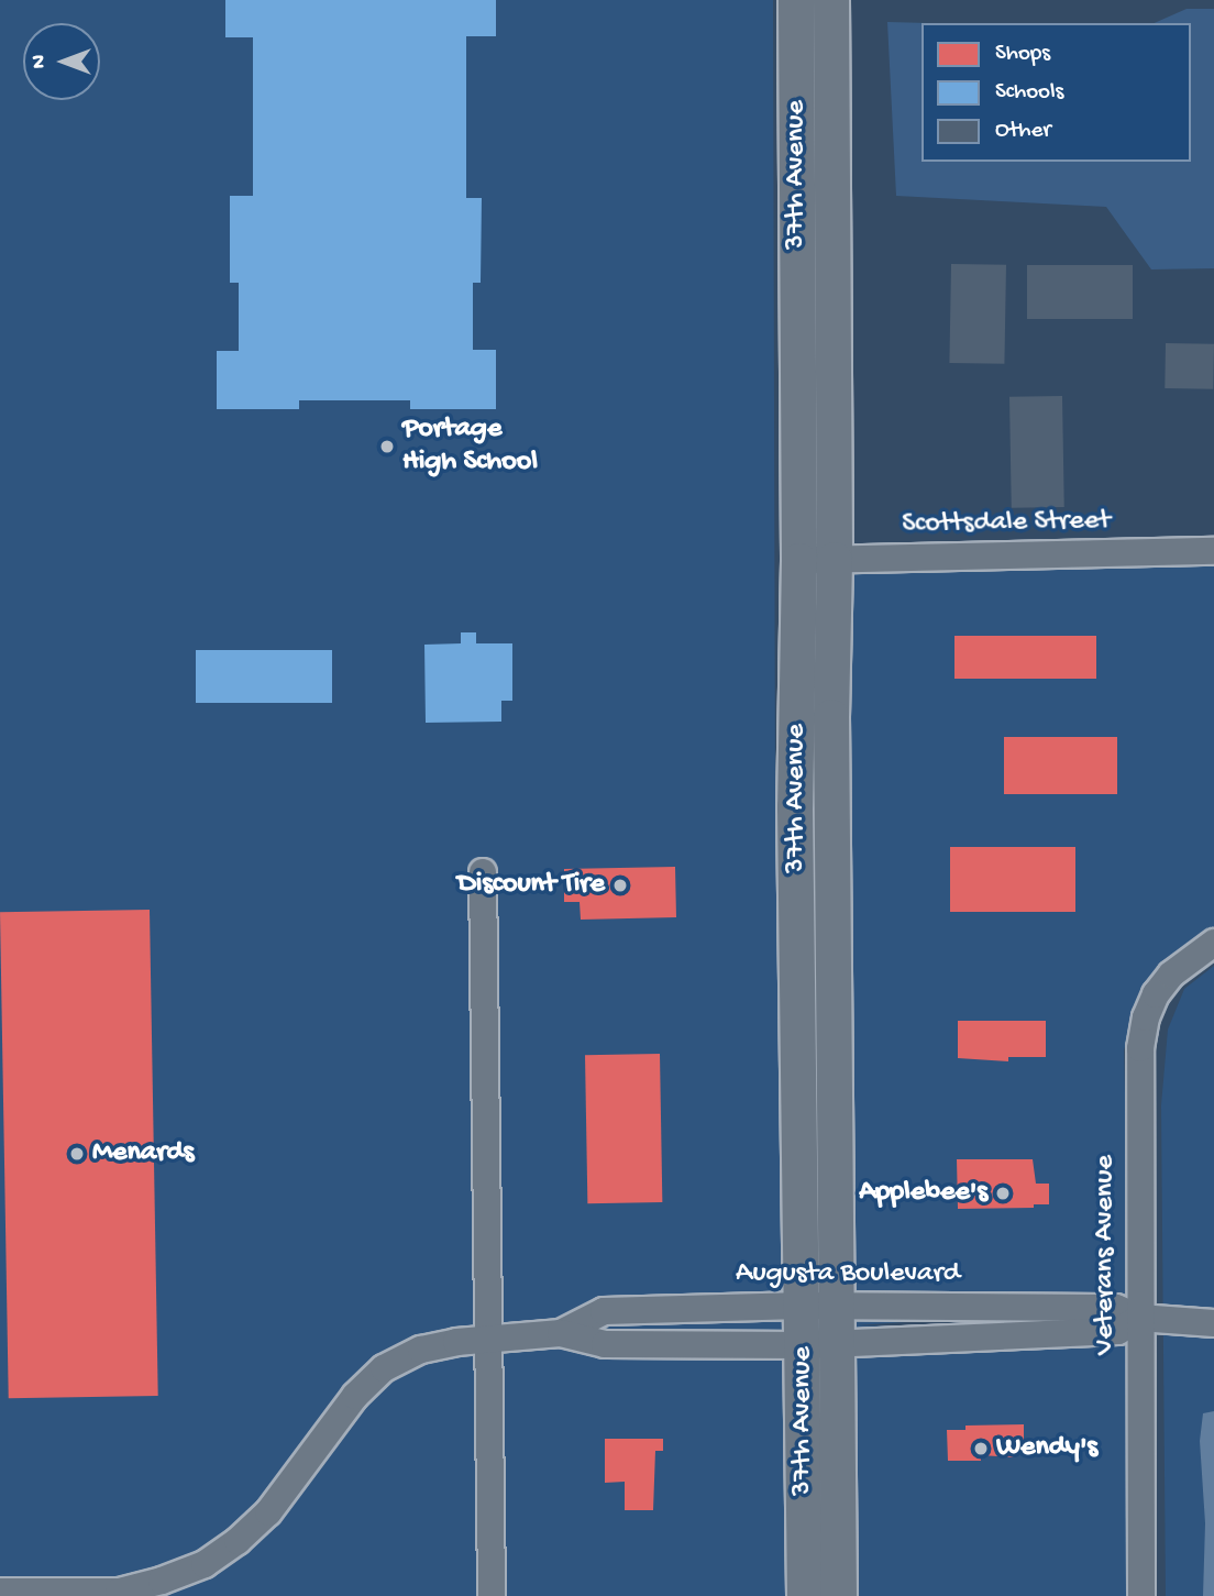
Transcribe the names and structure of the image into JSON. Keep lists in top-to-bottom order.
{
  "streets": {
    "main road": ["37th Avenue"],
    "street": ["Scottsdale Street", "Veterans Avenue", "Augusta Boulevard"]
  },
  "crossings": [
    ["37th Avenue", "Scottsdale Street"],
    ["37th Avenue", "Augusta Boulevard"],
    ["Veterans Avenue", "Augusta Boulevard"]
  ],
  "places": [
    "Portage High School",
    "Discount Tire",
    "Menards",
    "Applebee's",
    "Wendy's"
  ],
  "legend": ["Shops", "Schools", "Other"],
  "north": "left"
}
